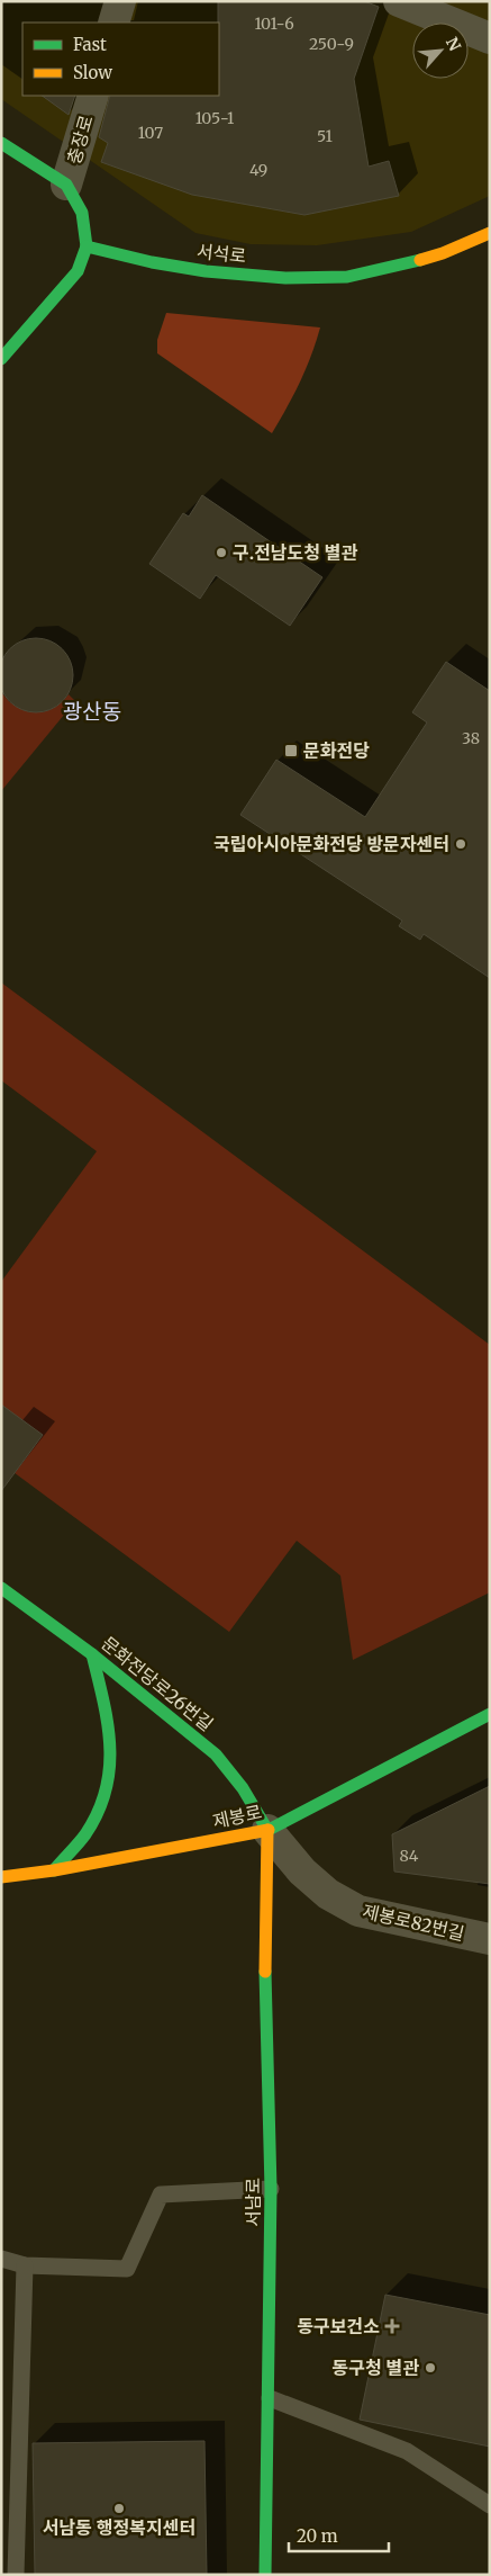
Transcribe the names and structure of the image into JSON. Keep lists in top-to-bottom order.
{
  "streets": {
    "street": [
      "충장로",
      "서석로",
      "문화전당로26번길",
      "제봉로",
      "제봉로82번길",
      "서남로"
    ]
  },
  "crossings": [
    ["문화전당로26번길", "제봉로"],
    ["문화전당로26번길", "제봉로82번길"],
    ["문화전당로26번길", "서남로"],
    ["제봉로", "제봉로82번길"],
    ["제봉로", "서남로"],
    ["제봉로82번길", "서남로"]
  ],
  "districts": ["광산동"],
  "places": {
    "other": [
      "구.전남도청 별관",
      "국립아시아문화전당 방문자센터",
      "동구청 별관",
      "서남동 행정복지센터"
    ],
    "transit": ["문화전당"],
    "health": ["동구보건소"]
  },
  "house_numbers": [
    "101-6",
    "250-9",
    "105-1",
    "107",
    "51",
    "49",
    "38",
    "84"
  ],
  "legend": ["Fast", "Slow"],
  "scale_bar": "20 m",
  "north": "top right"
}
